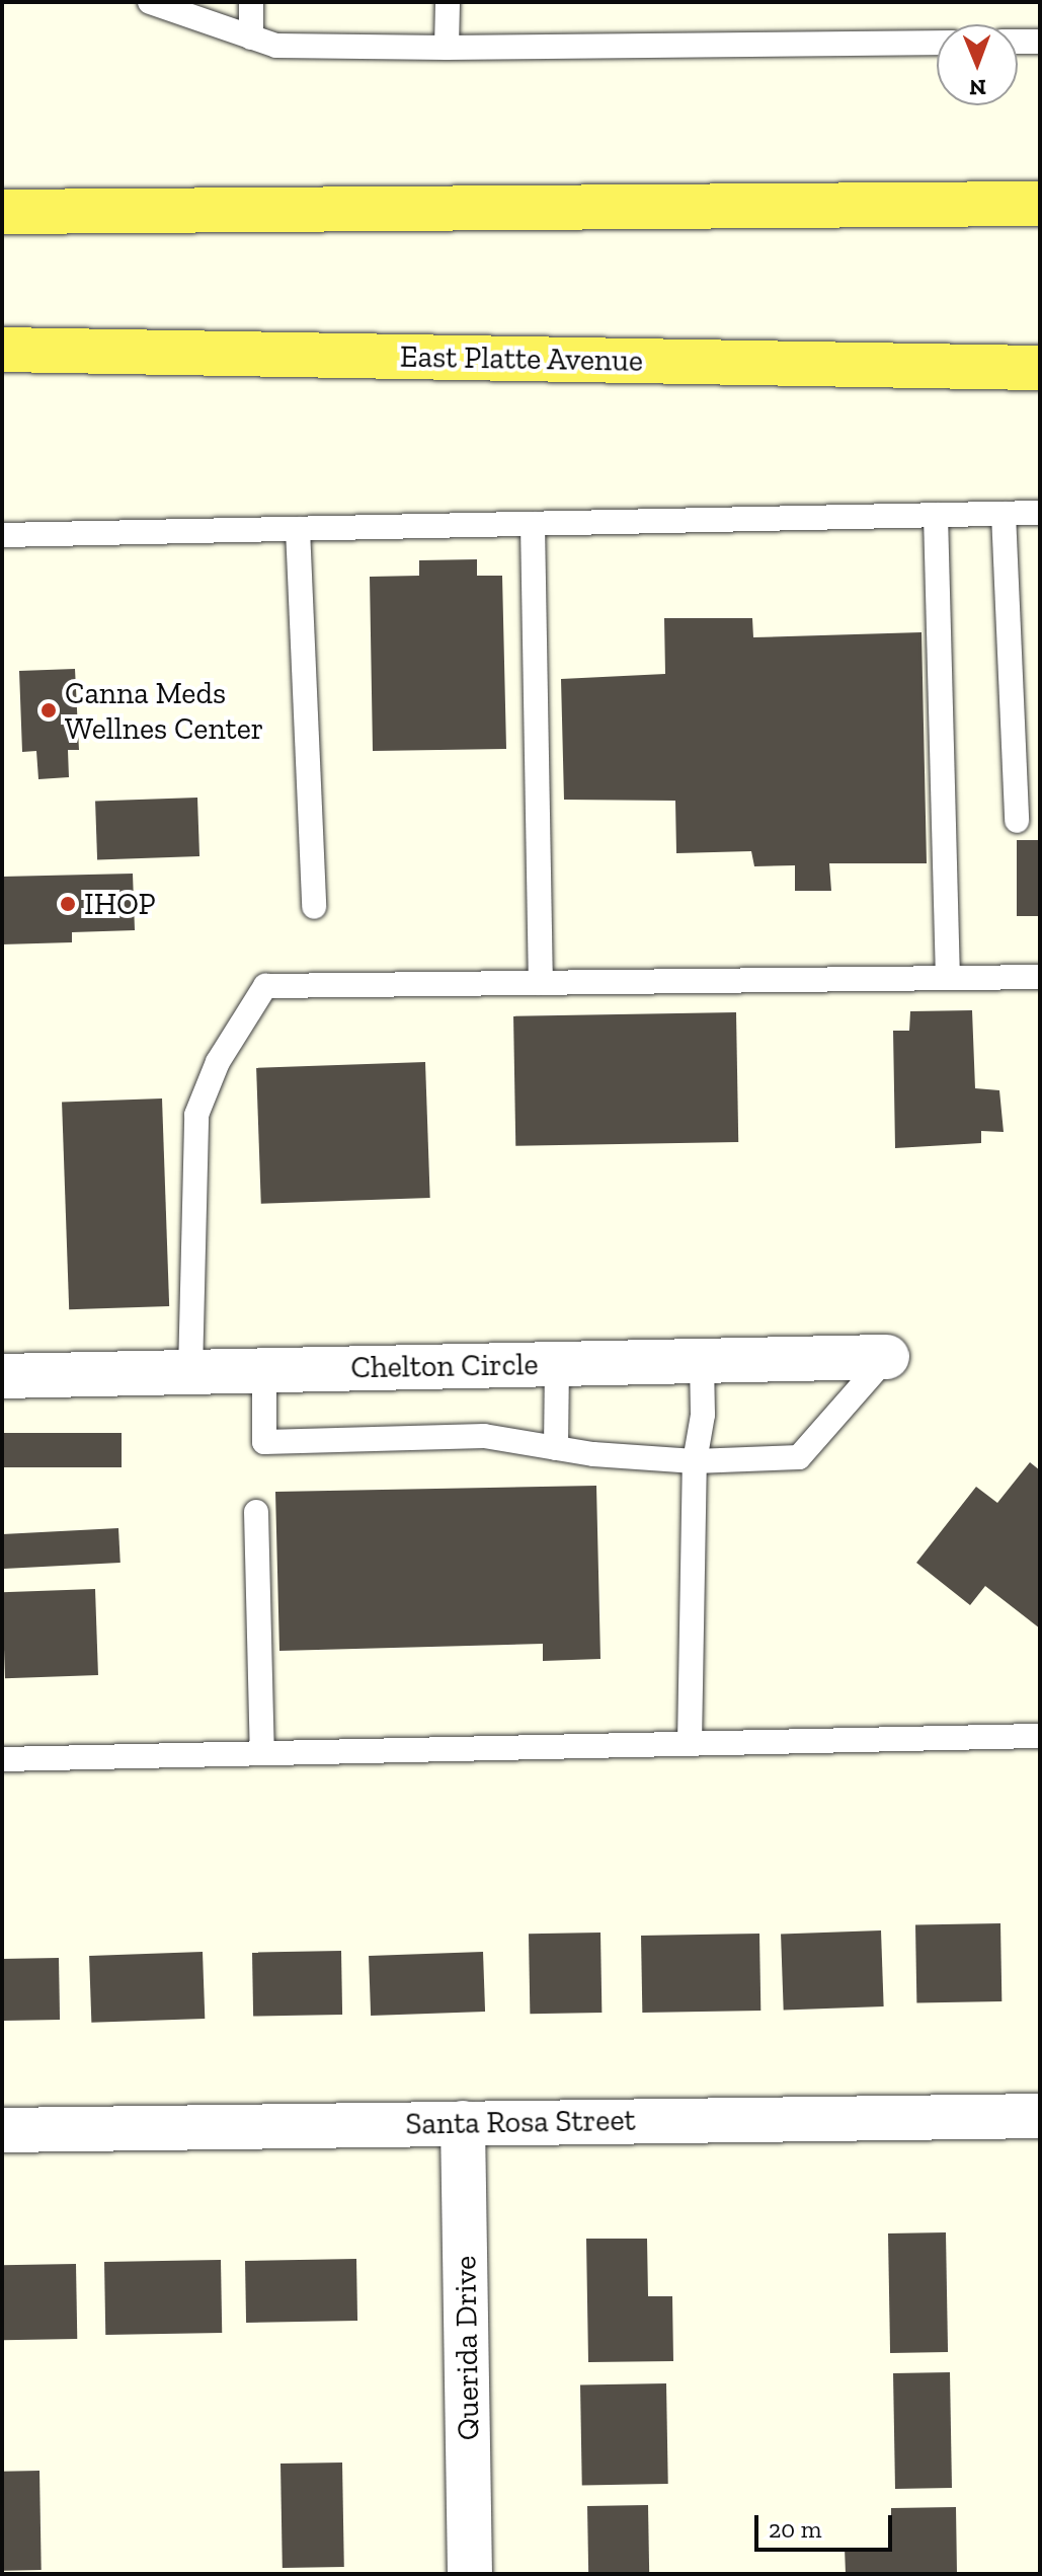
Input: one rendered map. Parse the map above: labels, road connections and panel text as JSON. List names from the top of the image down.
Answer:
{
  "streets": {
    "main road": ["East Platte Avenue"],
    "street": ["Chelton Circle", "Santa Rosa Street", "Querida Drive"]
  },
  "crossings": [
    ["Santa Rosa Street", "Querida Drive"]
  ],
  "places": ["Canna Meds Wellnes Center", "IHOP"],
  "scale_bar": "20 m",
  "north": "bottom"
}
